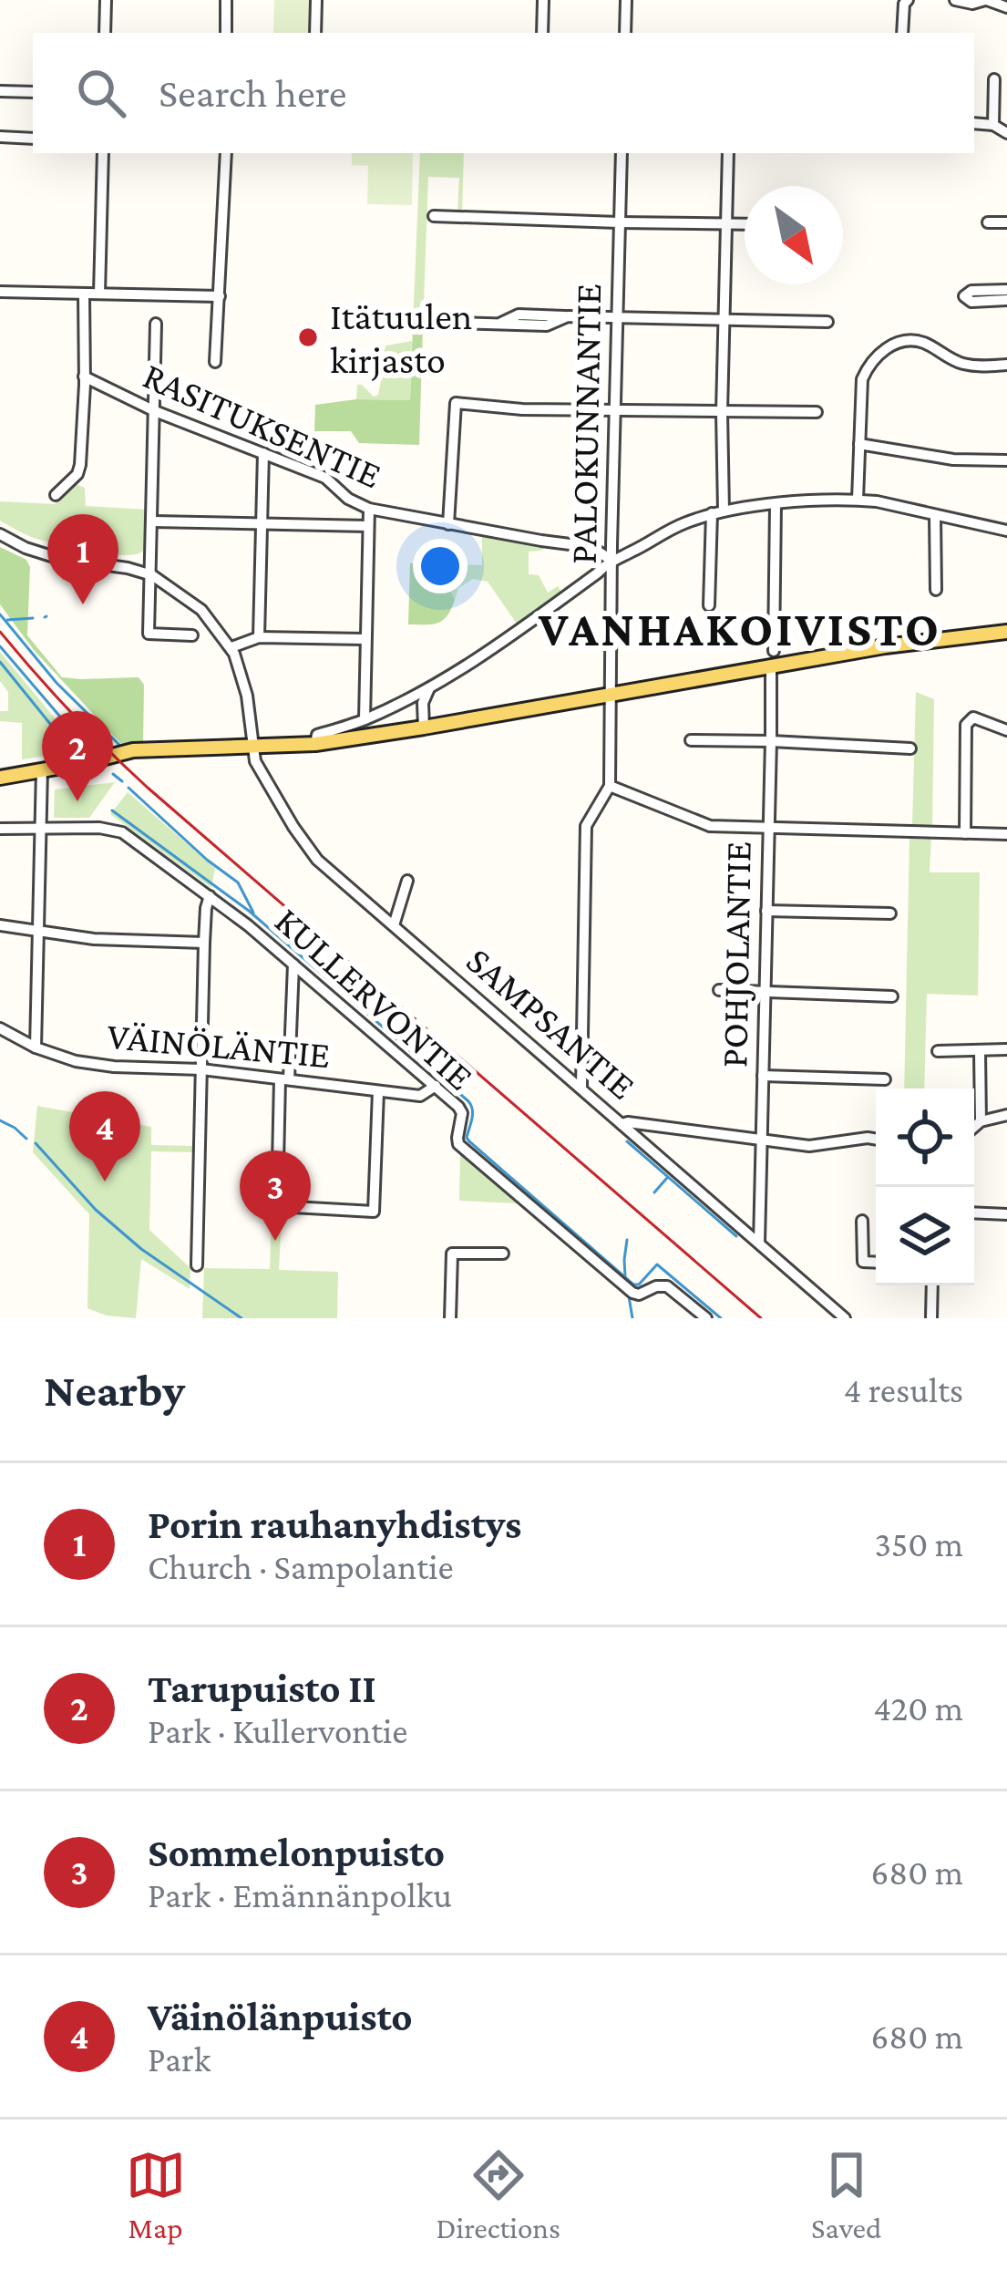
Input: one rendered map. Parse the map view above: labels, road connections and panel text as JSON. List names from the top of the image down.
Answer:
{
  "streets": {
    "street": [
      "PALOKUNNANTIE",
      "RASITUKSENTIE",
      "POHJOLANTIE",
      "KULLERVONTIE",
      "SAMPSANTIE",
      "VÄINÖLÄNTIE"
    ]
  },
  "crossings": [
    ["PALOKUNNANTIE", "RASITUKSENTIE"],
    ["PALOKUNNANTIE", "SAMPSANTIE"],
    ["POHJOLANTIE", "SAMPSANTIE"],
    ["KULLERVONTIE", "VÄINÖLÄNTIE"]
  ],
  "districts": ["VANHAKOIVISTO"],
  "places": ["Itätuulen kirjasto"],
  "north": "bottom right",
  "page": {
    "search": "Search here",
    "pins": [
      "1",
      "2",
      "4",
      "3"
    ],
    "heading": ["Nearby", "4 results"],
    "list": [
      {
        "mark": "1",
        "name": "Porin rauhanyhdistys",
        "note": "Church · Sampolantie",
        "value": "350 m"
      },
      {
        "mark": "2",
        "name": "Tarupuisto II",
        "note": "Park · Kullervontie",
        "value": "420 m"
      },
      {
        "mark": "3",
        "name": "Sommelonpuisto",
        "note": "Park · Emännänpolku",
        "value": "680 m"
      },
      {
        "mark": "4",
        "name": "Väinölänpuisto",
        "note": "Park",
        "value": "680 m"
      }
    ],
    "nav": ["Map", "Directions", "Saved"]
  }
}
